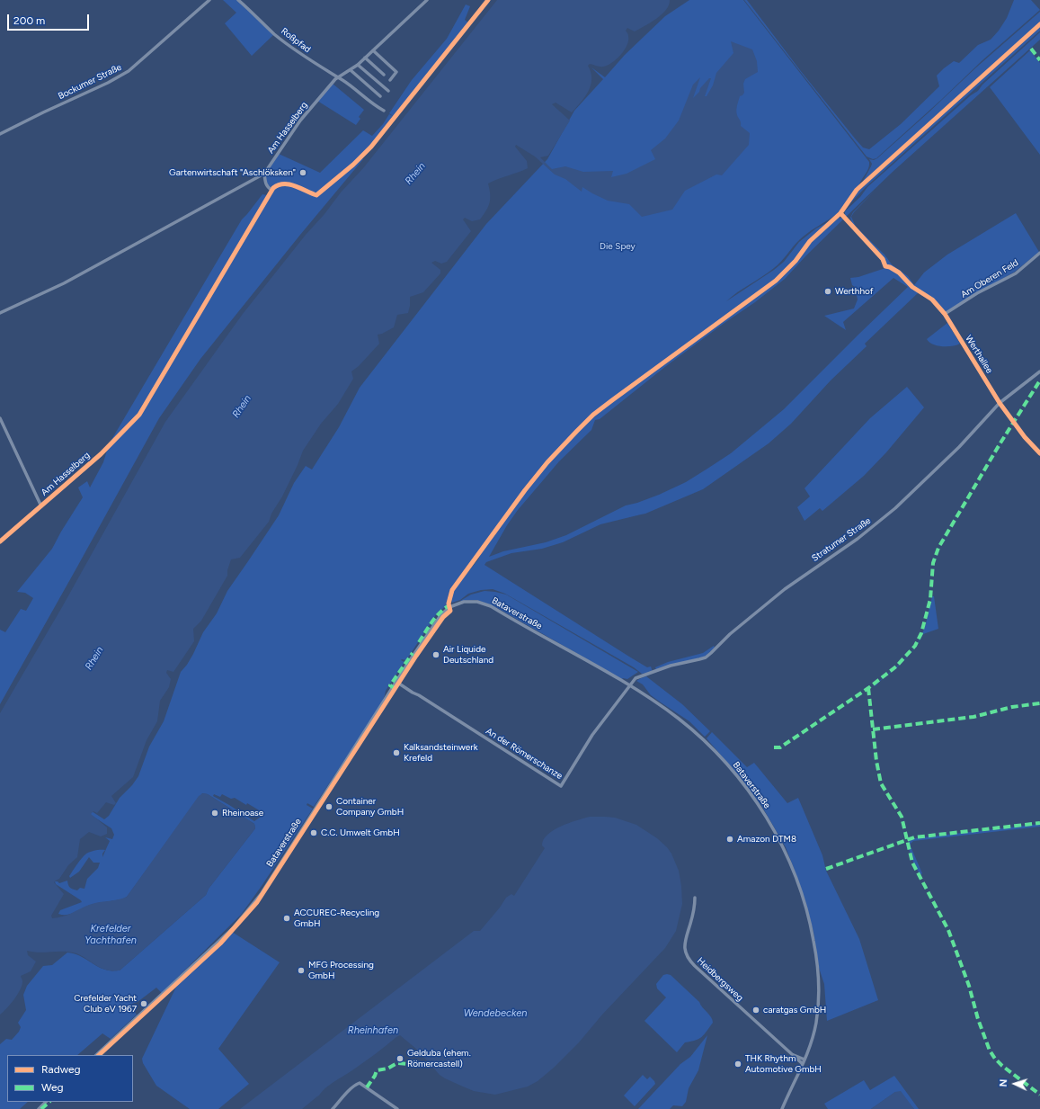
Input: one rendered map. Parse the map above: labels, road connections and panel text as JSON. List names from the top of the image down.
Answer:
{
  "streets": {
    "street": [
      "Roßpfad",
      "Bockumer Straße",
      "Am Hasselberg",
      "Am Oberen Feld",
      "Werthallee",
      "Stratumer Straße",
      "Bataverstraße",
      "An der Römerschanze",
      "Heidbergsweg"
    ]
  },
  "crossings": [
    ["Roßpfad", "Am Hasselberg"],
    ["Am Oberen Feld", "Werthallee"],
    ["Werthallee", "Stratumer Straße"],
    ["Stratumer Straße", "Bataverstraße"],
    ["Stratumer Straße", "An der Römerschanze"],
    ["Bataverstraße", "An der Römerschanze"],
    ["Bataverstraße", "Heidbergsweg"]
  ],
  "water": [
    "Rhein",
    "Krefelder Yachthafen",
    "Wendebecken",
    "Rheinhafen"
  ],
  "parks": ["Die Spey"],
  "places": [
    "Gartenwirtschaft \"Aschlöksken\"",
    "Werthhof",
    "Air Liquide Deutschland",
    "Kalksandsteinwerk Krefeld",
    "Container Company GmbH",
    "Rheinoase",
    "C.C. Umwelt GmbH",
    "Amazon DTM8",
    "ACCUREC-Recycling GmbH",
    "MFG Processing GmbH",
    "Crefelder Yacht Club eV 1967",
    "caratgas GmbH",
    "Gelduba (ehem. Römercastell)",
    "THK Rhythm Automotive GmbH"
  ],
  "legend": ["Radweg", "Weg"],
  "scale_bar": "200 m",
  "north": "left"
}
